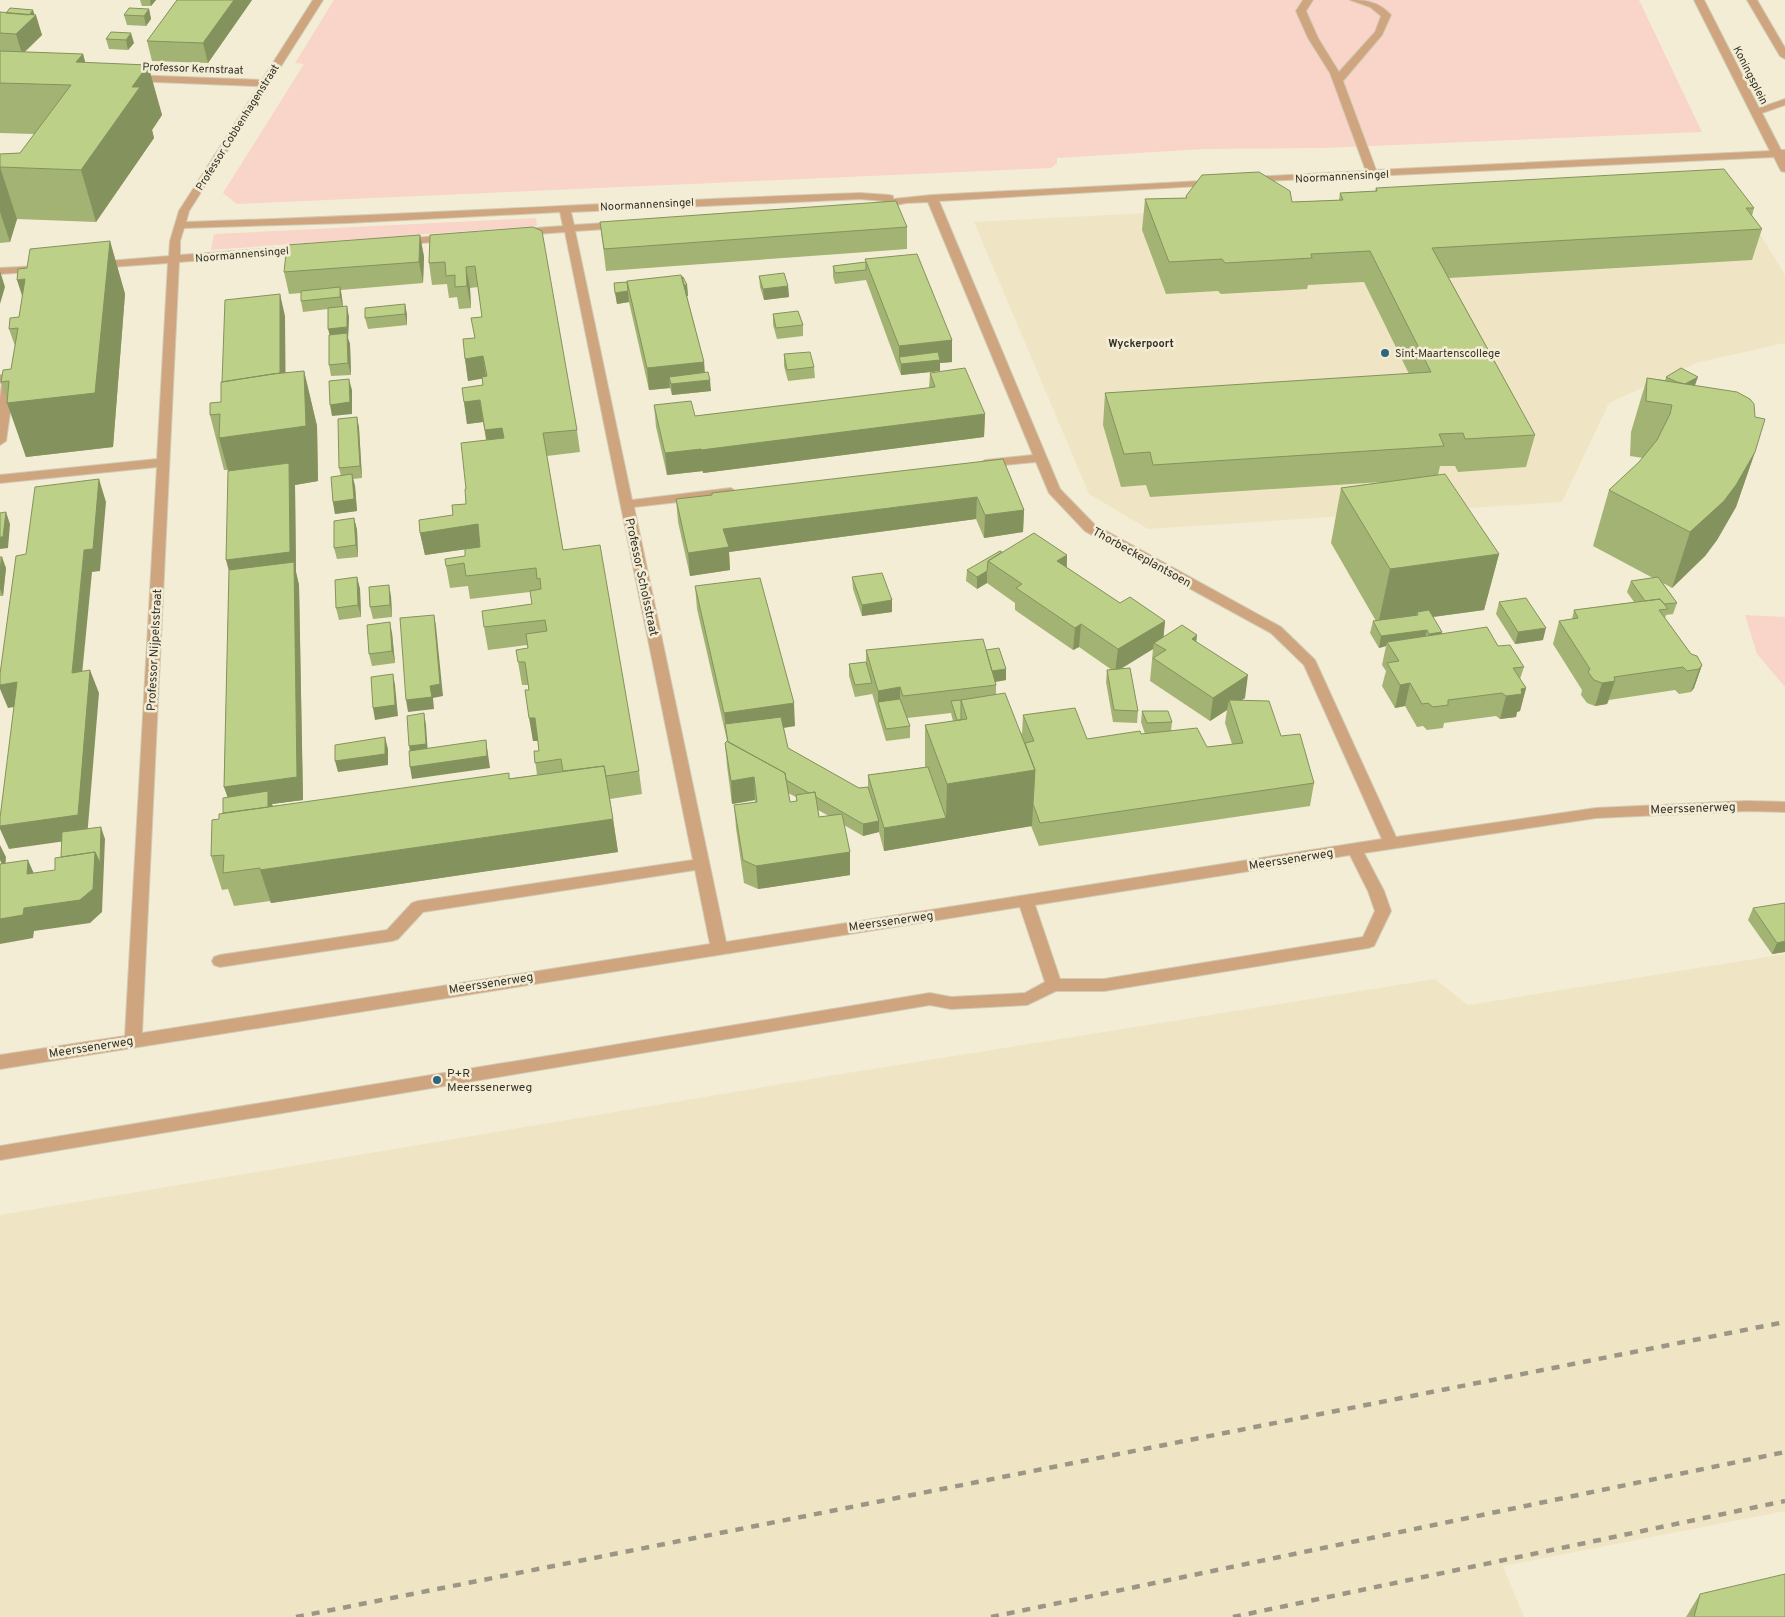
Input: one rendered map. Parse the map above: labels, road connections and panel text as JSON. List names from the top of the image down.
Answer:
{
  "streets": {
    "street": [
      "Professor Kernstraat",
      "Koningsplein",
      "Professor Cobbenhagenstraat",
      "Noormannensingel",
      "Thorbeckeplantsoen",
      "Professor Scholsstraat",
      "Professor Nijpelsstraat",
      "Meerssenerweg"
    ]
  },
  "crossings": [
    ["Professor Kernstraat", "Professor Cobbenhagenstraat"],
    ["Koningsplein", "Noormannensingel"],
    ["Professor Cobbenhagenstraat", "Noormannensingel"],
    ["Professor Cobbenhagenstraat", "Professor Nijpelsstraat"],
    ["Noormannensingel", "Thorbeckeplantsoen"],
    ["Noormannensingel", "Professor Scholsstraat"],
    ["Noormannensingel", "Professor Nijpelsstraat"],
    ["Thorbeckeplantsoen", "Meerssenerweg"],
    ["Professor Scholsstraat", "Meerssenerweg"],
    ["Professor Nijpelsstraat", "Meerssenerweg"]
  ],
  "districts": ["Wyckerpoort"],
  "places": ["Sint-Maartenscollege", "P+R Meerssenerweg"]
}
